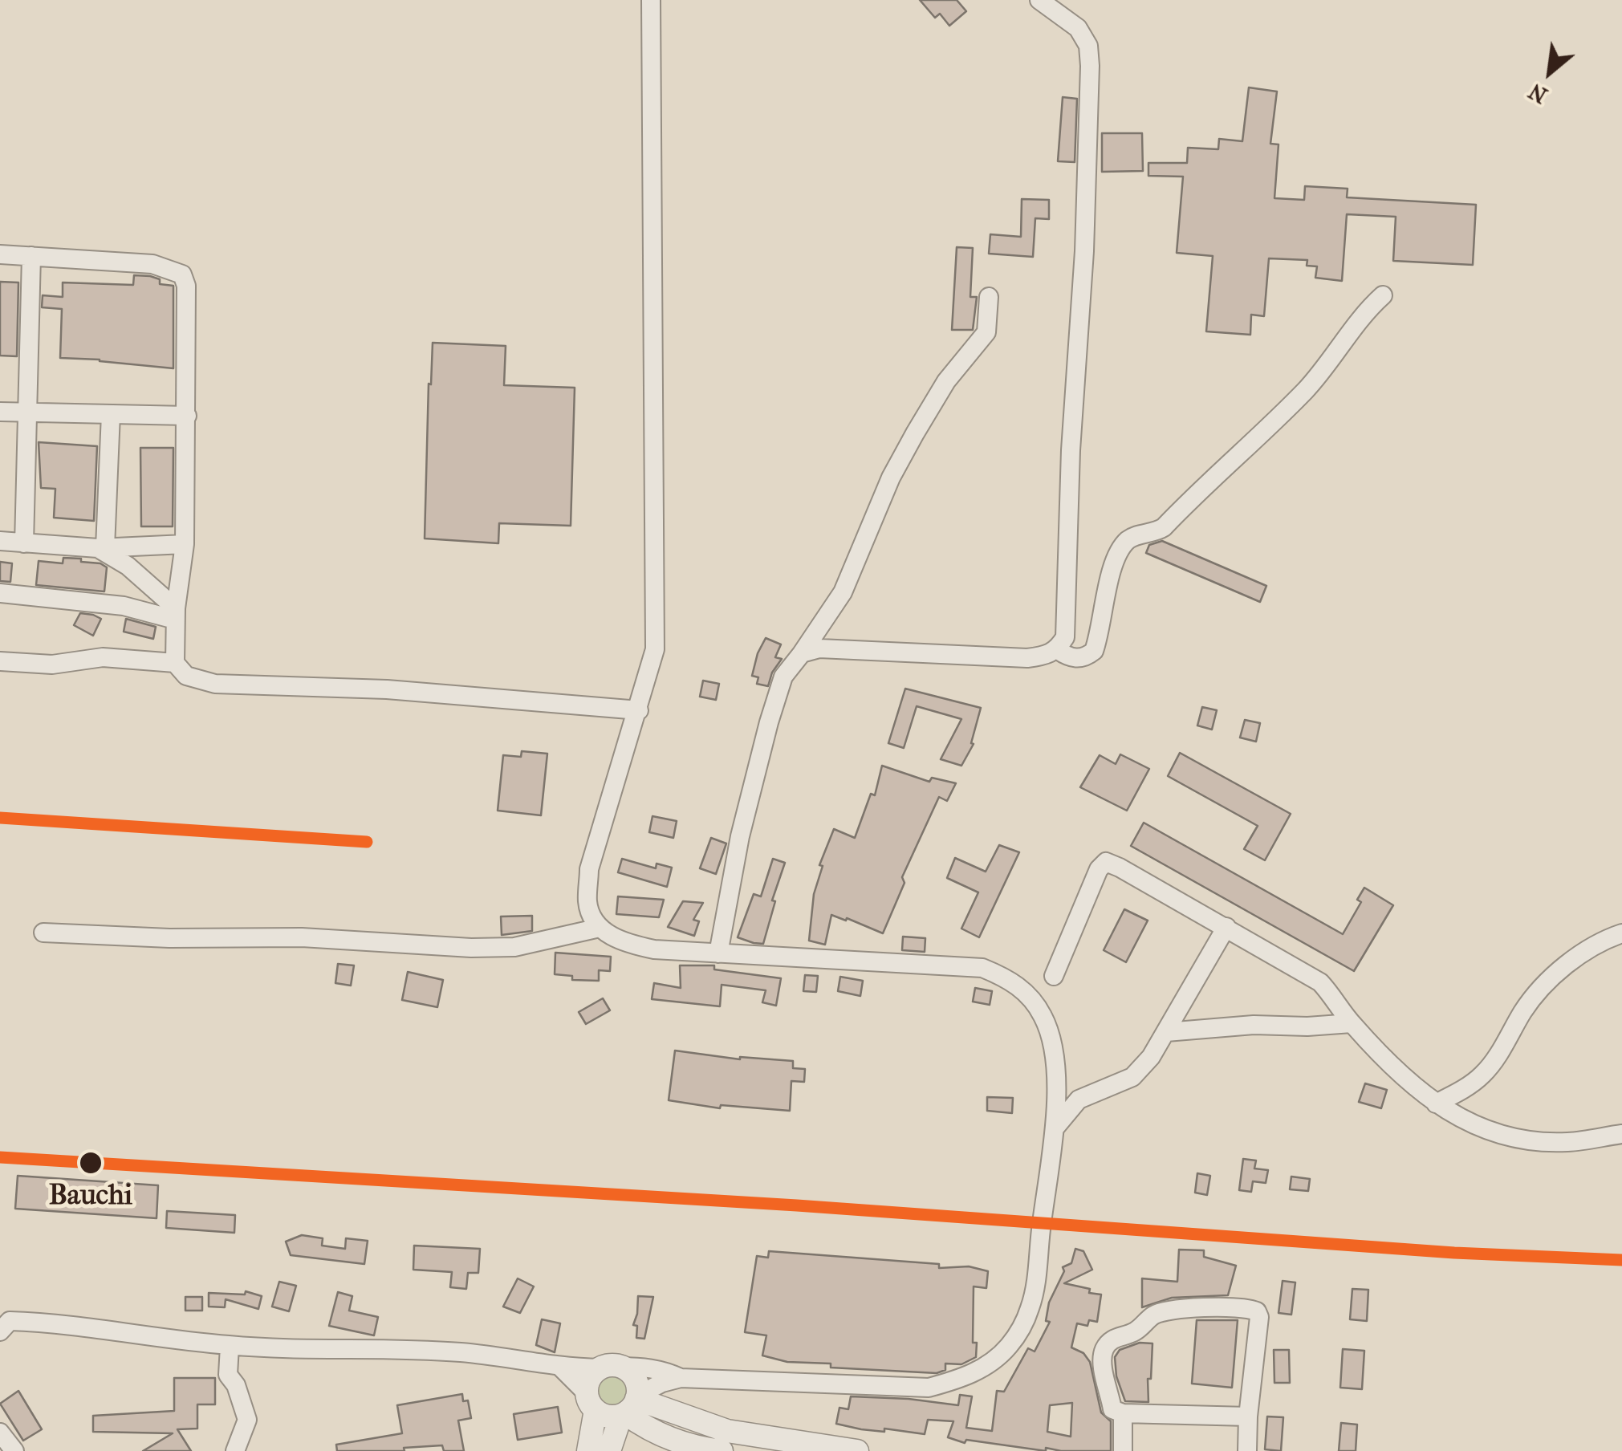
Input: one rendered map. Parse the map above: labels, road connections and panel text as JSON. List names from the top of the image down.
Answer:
{
  "places": ["Bauchi"],
  "north": "bottom left"
}
